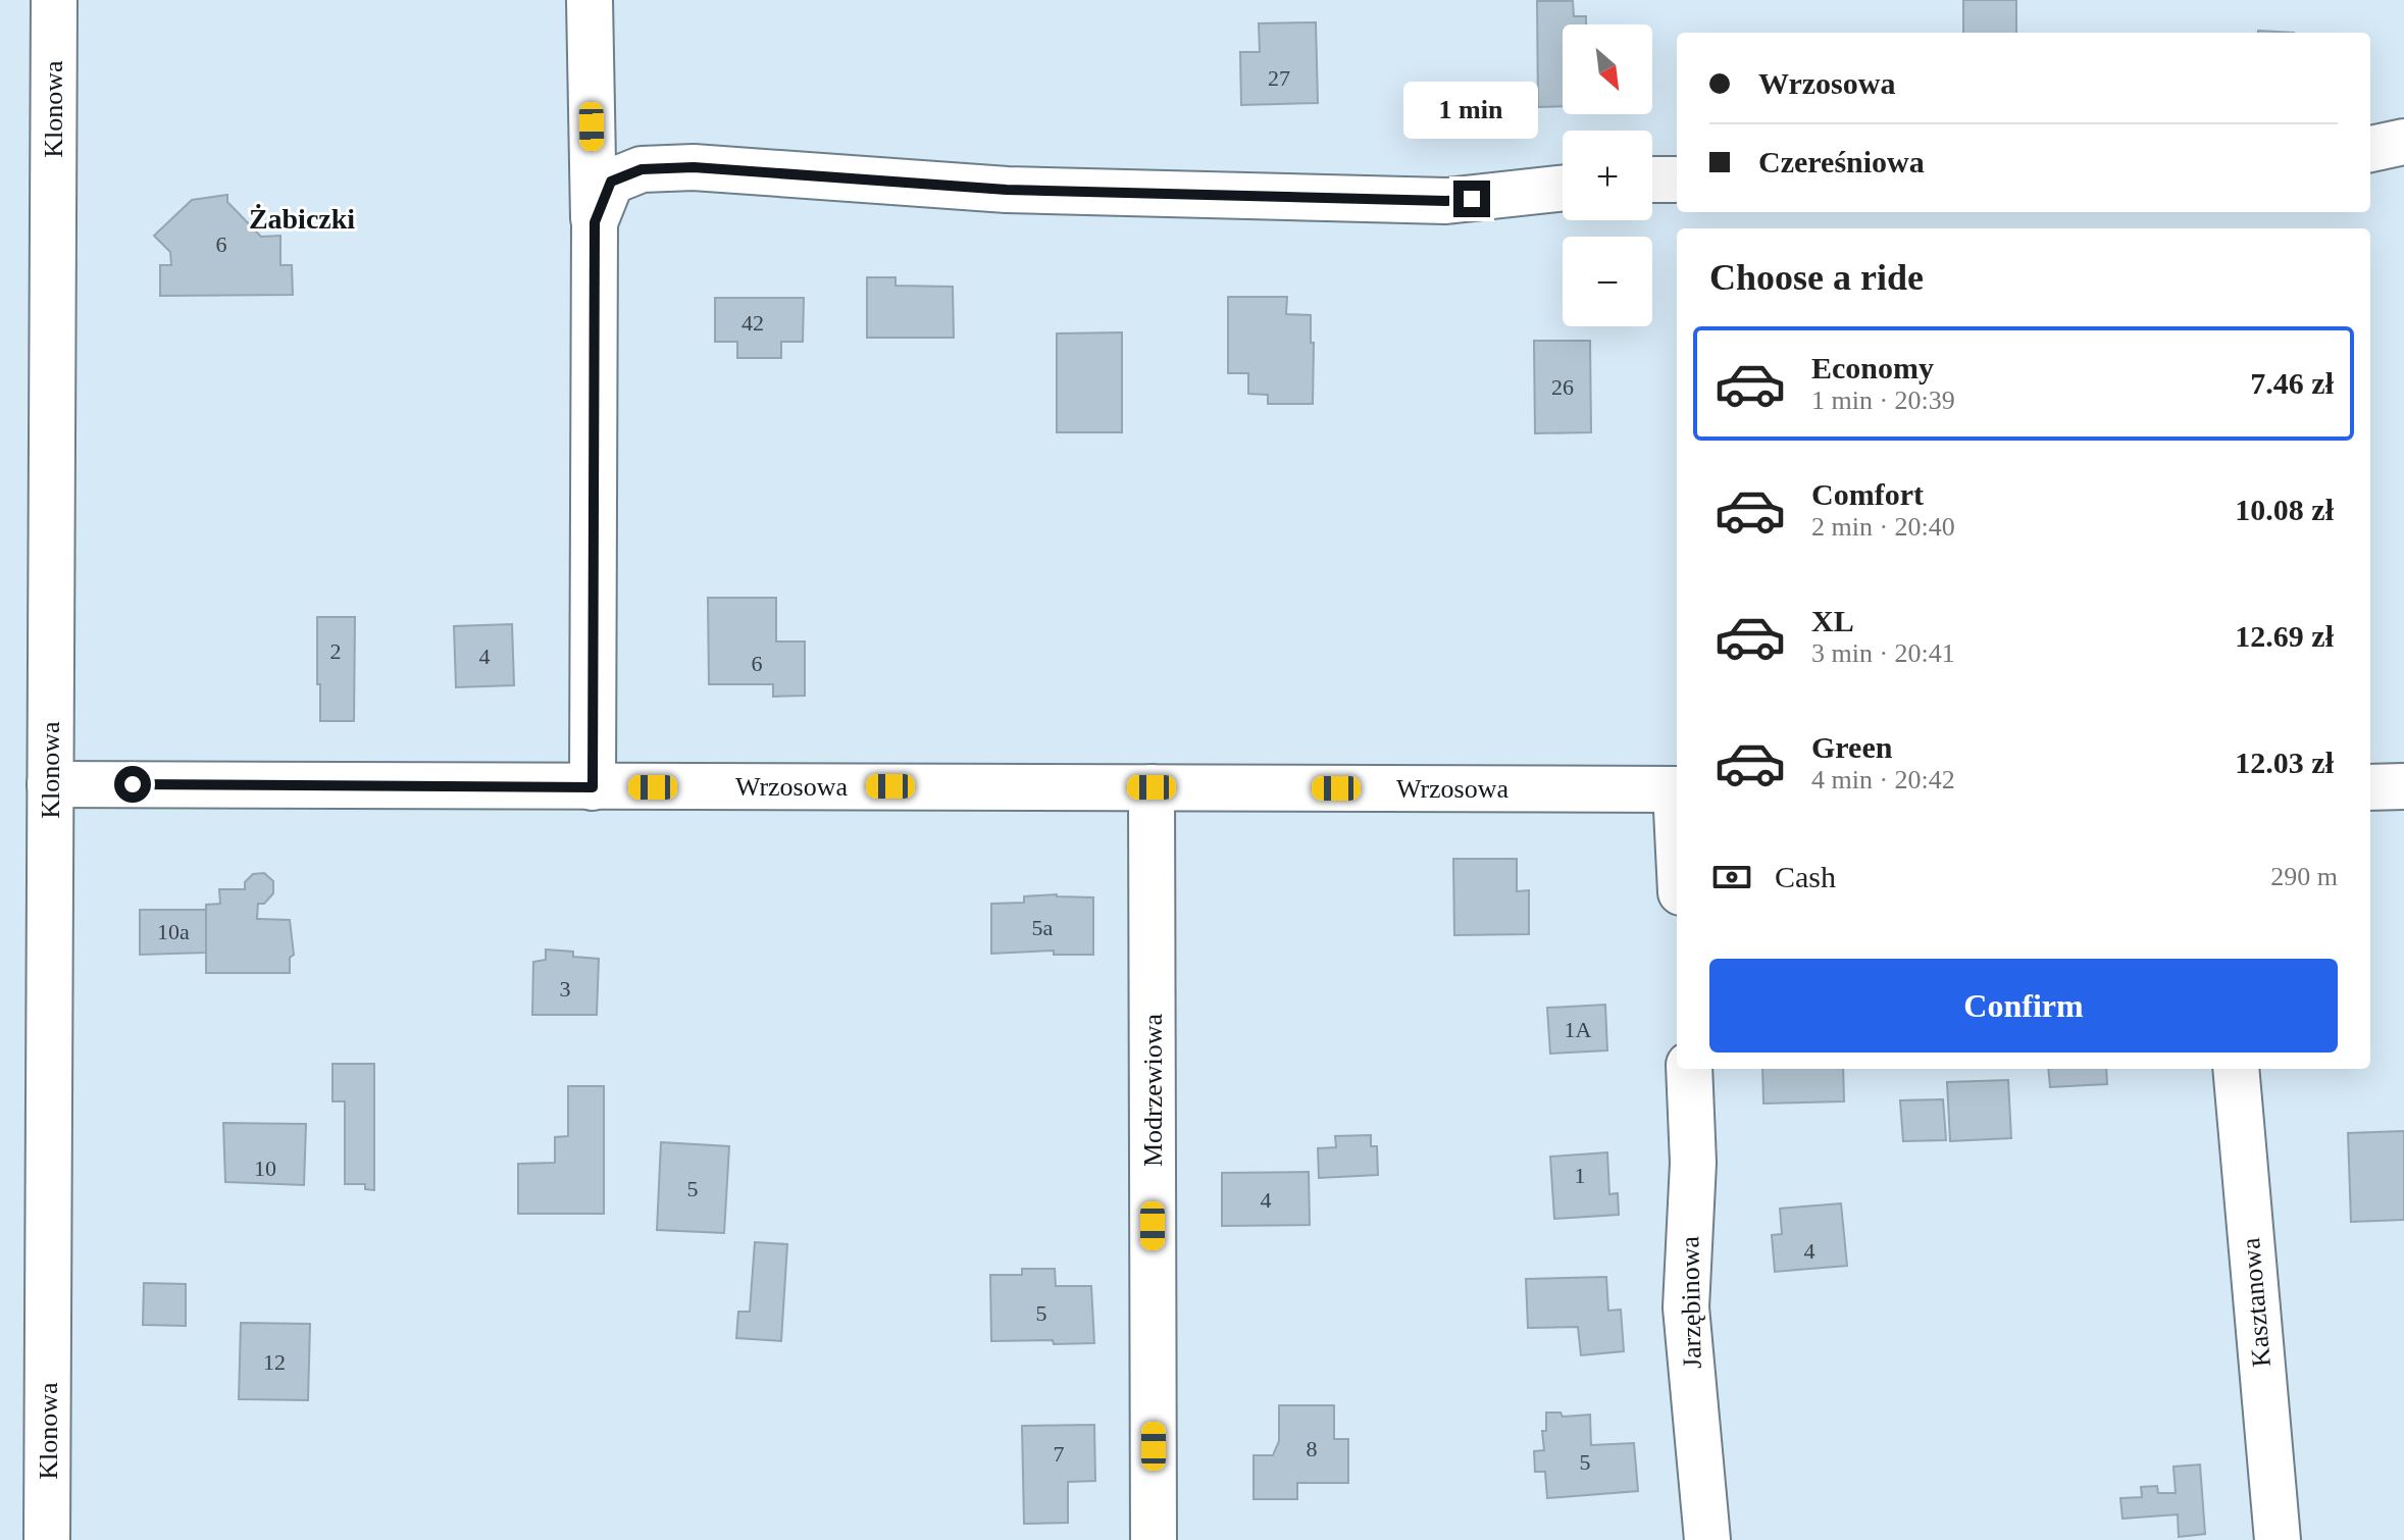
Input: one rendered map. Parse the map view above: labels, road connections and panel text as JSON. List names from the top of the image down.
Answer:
{
  "streets": {
    "street": [
      "Klonowa",
      "Wrzosowa",
      "Modrzewiowa",
      "Jarzębinowa",
      "Kasztanowa"
    ]
  },
  "crossings": [
    ["Klonowa", "Wrzosowa"],
    ["Wrzosowa", "Modrzewiowa"]
  ],
  "districts": ["Żabiczki"],
  "house_numbers": [
    "27",
    "6",
    "42",
    "26",
    "2",
    "4",
    "6",
    "5a",
    "10a",
    "3",
    "1A",
    "10",
    "1",
    "5",
    "4",
    "4",
    "5",
    "12",
    "8",
    "7",
    "5"
  ],
  "north": "bottom right",
  "page": {
    "map_buttons": ["+", "−"],
    "banner": ["Wrzosowa", "Czereśniowa"],
    "bubble": "1 min",
    "heading": "Choose a ride",
    "list": [
      {
        "name": "Economy",
        "note": "1 min · 20:39",
        "value": "7.46 zł"
      },
      {
        "name": "Comfort",
        "note": "2 min · 20:40",
        "value": "10.08 zł"
      },
      {
        "name": "XL",
        "note": "3 min · 20:41",
        "value": "12.69 zł"
      },
      {
        "name": "Green",
        "note": "4 min · 20:42",
        "value": "12.03 zł"
      }
    ],
    "pay": ["Cash", "290 m"],
    "buttons": "Confirm"
  }
}
